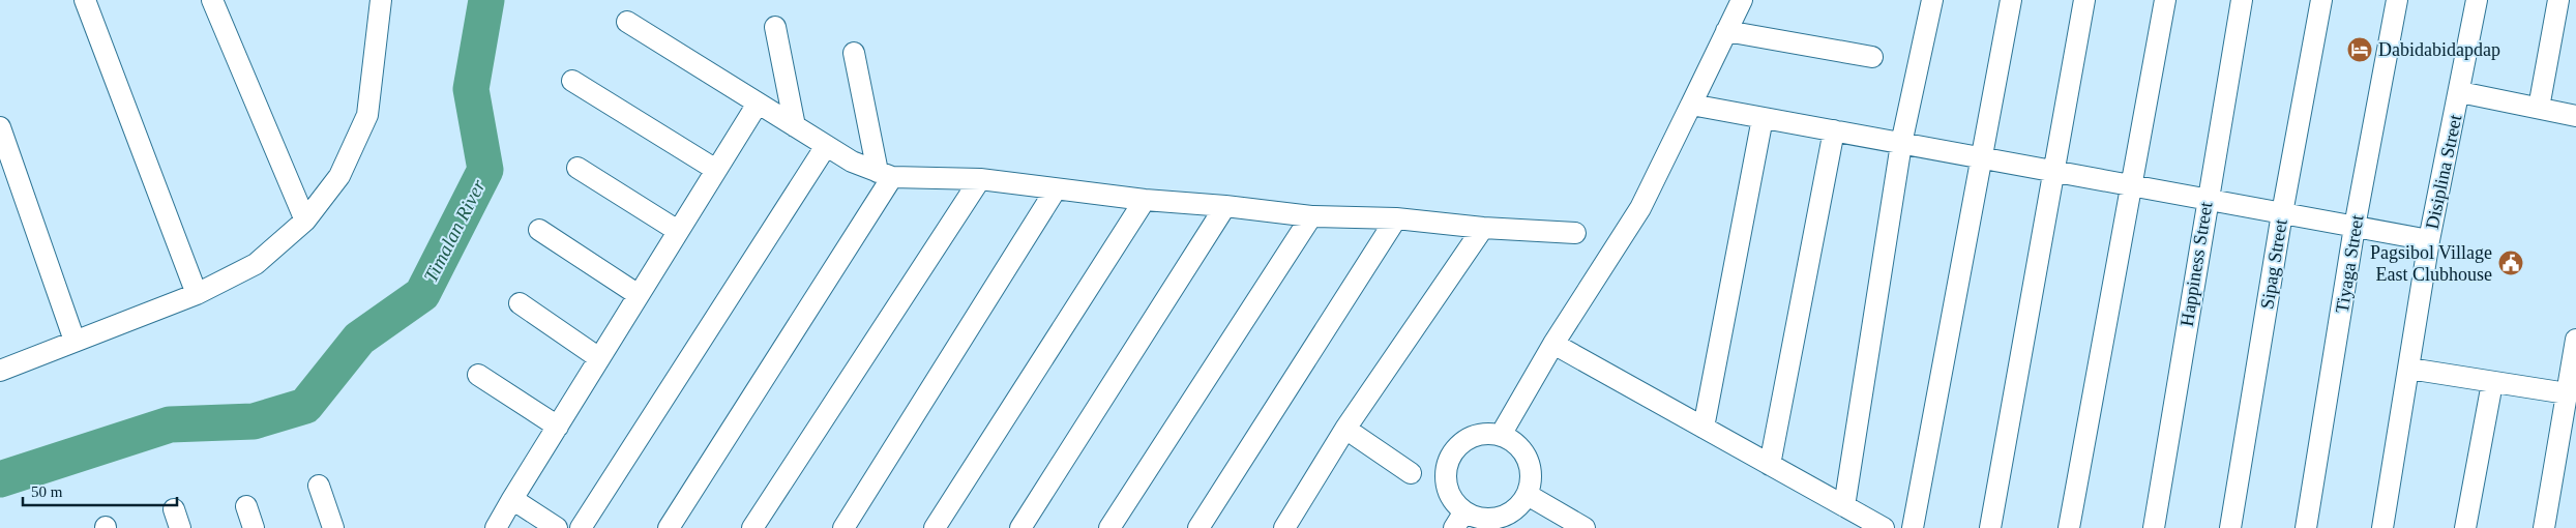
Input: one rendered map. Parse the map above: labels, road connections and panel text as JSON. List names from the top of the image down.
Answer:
{
  "streets": {
    "street": [
      "Disiplina Street",
      "Happiness Street",
      "Sipag Street",
      "Tiyaga Street"
    ]
  },
  "water": ["Timalan River"],
  "places": {
    "hotel": ["Dabidabidapdap"],
    "public building": ["Pagsibol Village East Clubhouse"]
  },
  "scale_bar": "50 m"
}
